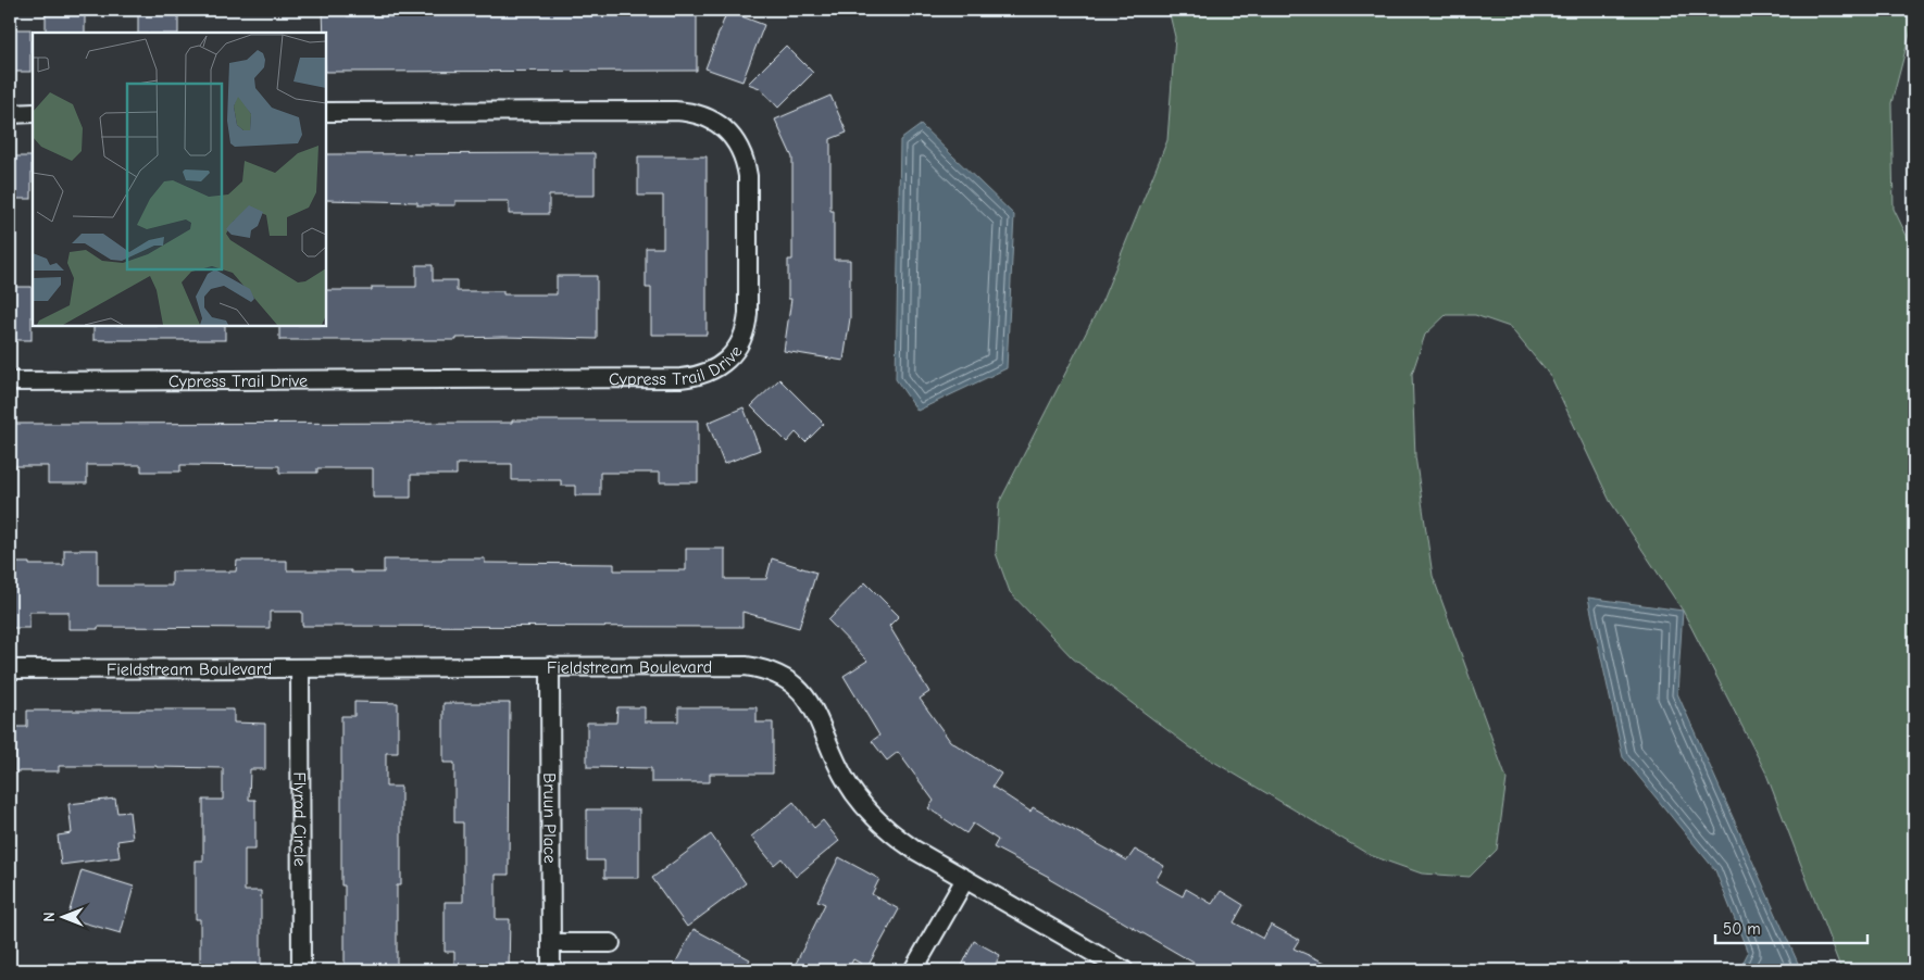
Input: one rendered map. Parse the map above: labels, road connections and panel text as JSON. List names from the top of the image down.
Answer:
{
  "streets": {
    "street": [
      "Cypress Trail Drive",
      "Fieldstream Boulevard",
      "Bruun Place",
      "Flyrod Circle"
    ]
  },
  "crossings": [
    ["Fieldstream Boulevard", "Bruun Place"],
    ["Fieldstream Boulevard", "Flyrod Circle"]
  ],
  "scale_bar": "50 m",
  "north": "left"
}
